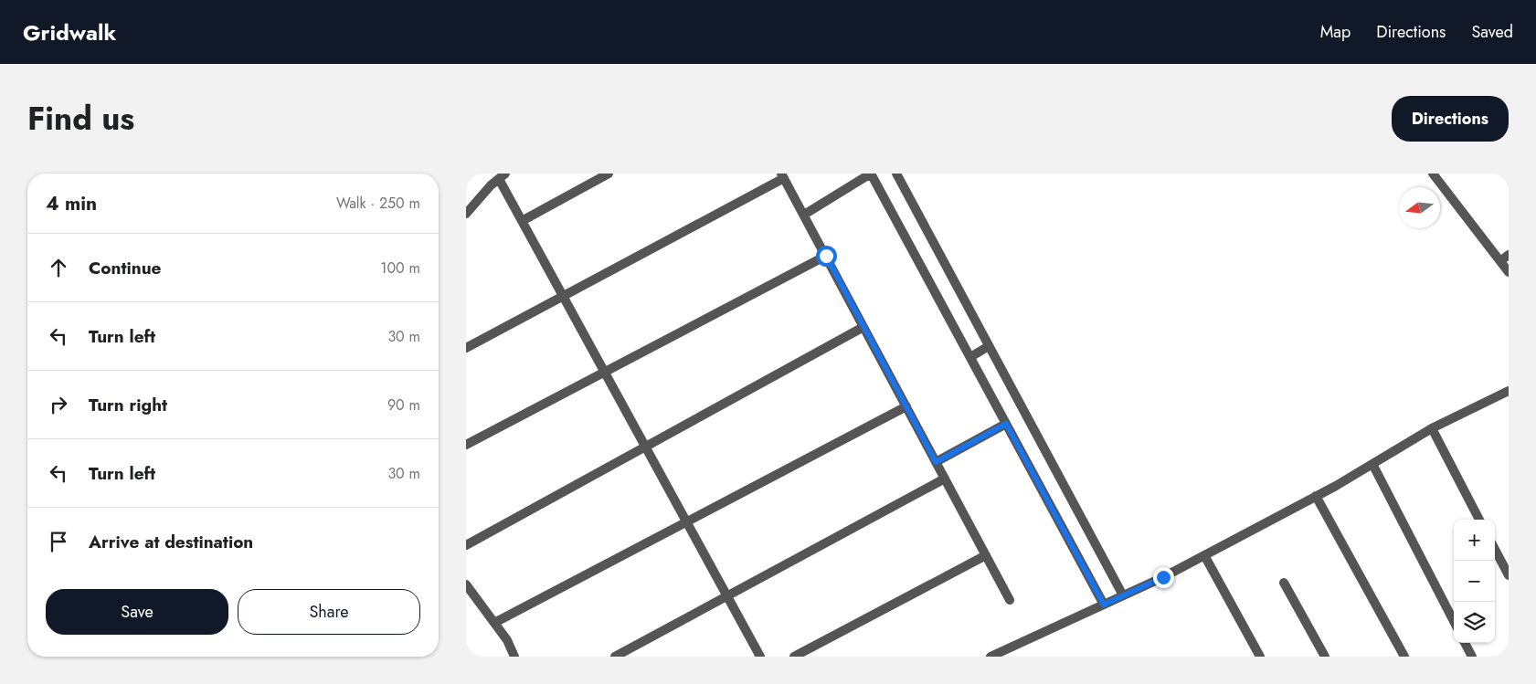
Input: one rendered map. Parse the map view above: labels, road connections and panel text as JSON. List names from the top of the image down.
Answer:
{
  "north": "left",
  "page": {
    "header": "Gridwalk",
    "nav": ["Map", "Directions", "Saved"],
    "title": "Find us",
    "buttons": [
      "Directions",
      ["Save", "Share"]
    ],
    "heading": ["4 min", "Walk · 250 m"],
    "list": [
      ["Continue", "100 m"],
      ["Turn left", "30 m"],
      ["Turn right", "90 m"],
      ["Turn left", "30 m"],
      "Arrive at destination"
    ],
    "map_buttons": ["+", "−"]
  }
}
